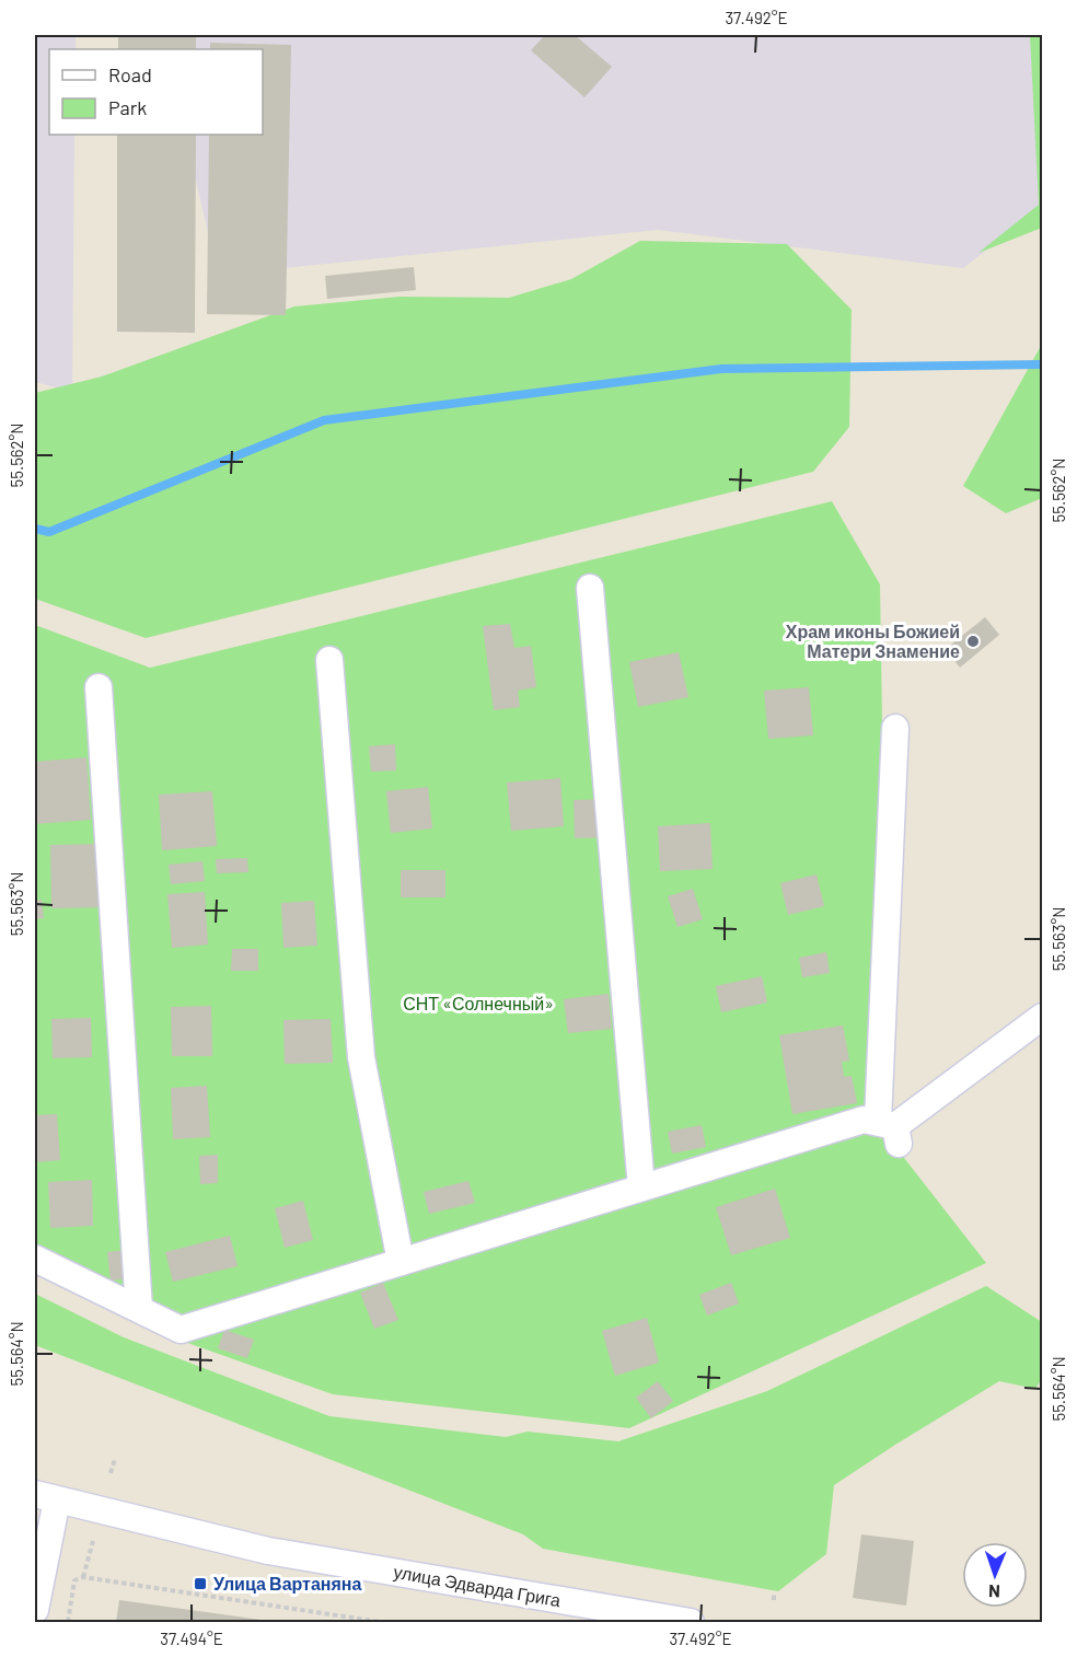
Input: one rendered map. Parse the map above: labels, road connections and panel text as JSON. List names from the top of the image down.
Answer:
{
  "streets": {
    "street": ["улица Эдварда Грига"]
  },
  "parks": ["СНТ «Солнечный»"],
  "places": {
    "other": ["Храм иконы Божией Матери Знамение"],
    "transit": ["Улица Вартаняна"]
  },
  "legend": ["Road", "Park"],
  "north": "bottom",
  "coordinates": [
    "37.492°E",
    "55.562°N",
    "55.563°N",
    "55.564°N",
    "37.494°E"
  ]
}
